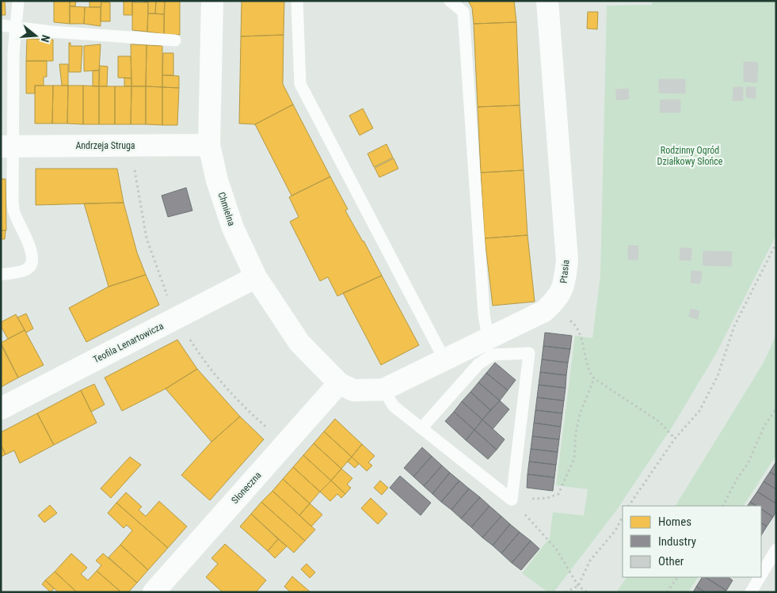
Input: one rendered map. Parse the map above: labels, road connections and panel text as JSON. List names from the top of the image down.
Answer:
{
  "streets": {
    "street": [
      "Andrzeja Struga",
      "Chmielna",
      "Ptasia",
      "Teofila Lenartowicza",
      "Słoneczna"
    ]
  },
  "crossings": [
    ["Andrzeja Struga", "Chmielna"],
    ["Chmielna", "Ptasia"],
    ["Chmielna", "Teofila Lenartowicza"],
    ["Chmielna", "Słoneczna"],
    ["Ptasia", "Słoneczna"]
  ],
  "parks": ["Rodzinny Ogród Działkowy Słońce"],
  "legend": ["Homes", "Industry", "Other"],
  "north": "right"
}
